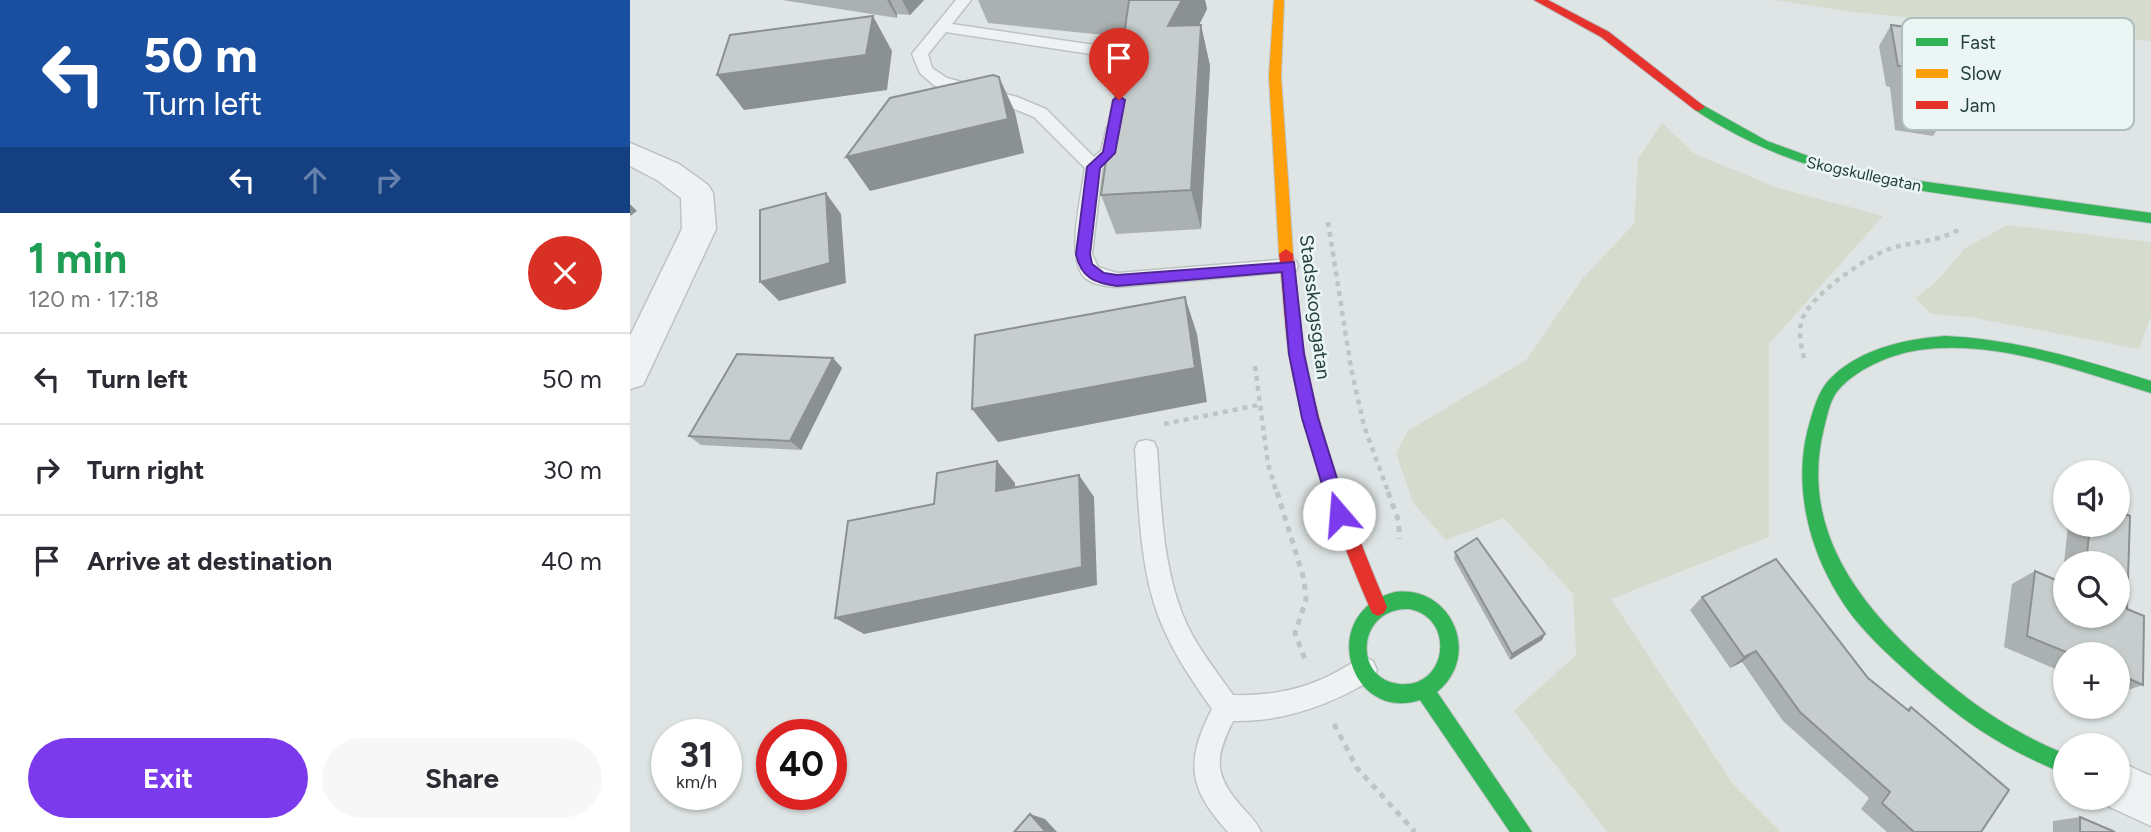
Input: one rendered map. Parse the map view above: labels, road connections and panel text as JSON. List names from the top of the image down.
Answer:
{
  "streets": {
    "street": ["Skogskullegatan", "Stadsskogsgatan"]
  },
  "legend": ["Fast", "Slow", "Jam"],
  "page": {
    "turn": ["50 m", "Turn left"],
    "heading": ["1 min", "120 m · 17:18"],
    "list": [
      {
        "name": "Turn left",
        "value": "50 m"
      },
      {
        "name": "Turn right",
        "value": "30 m"
      },
      {
        "name": "Arrive at destination",
        "value": "40 m"
      }
    ],
    "map_buttons": ["+", "−"],
    "speed": "31 km/h",
    "limit": "40",
    "buttons": ["Exit", "Share"]
  }
}
